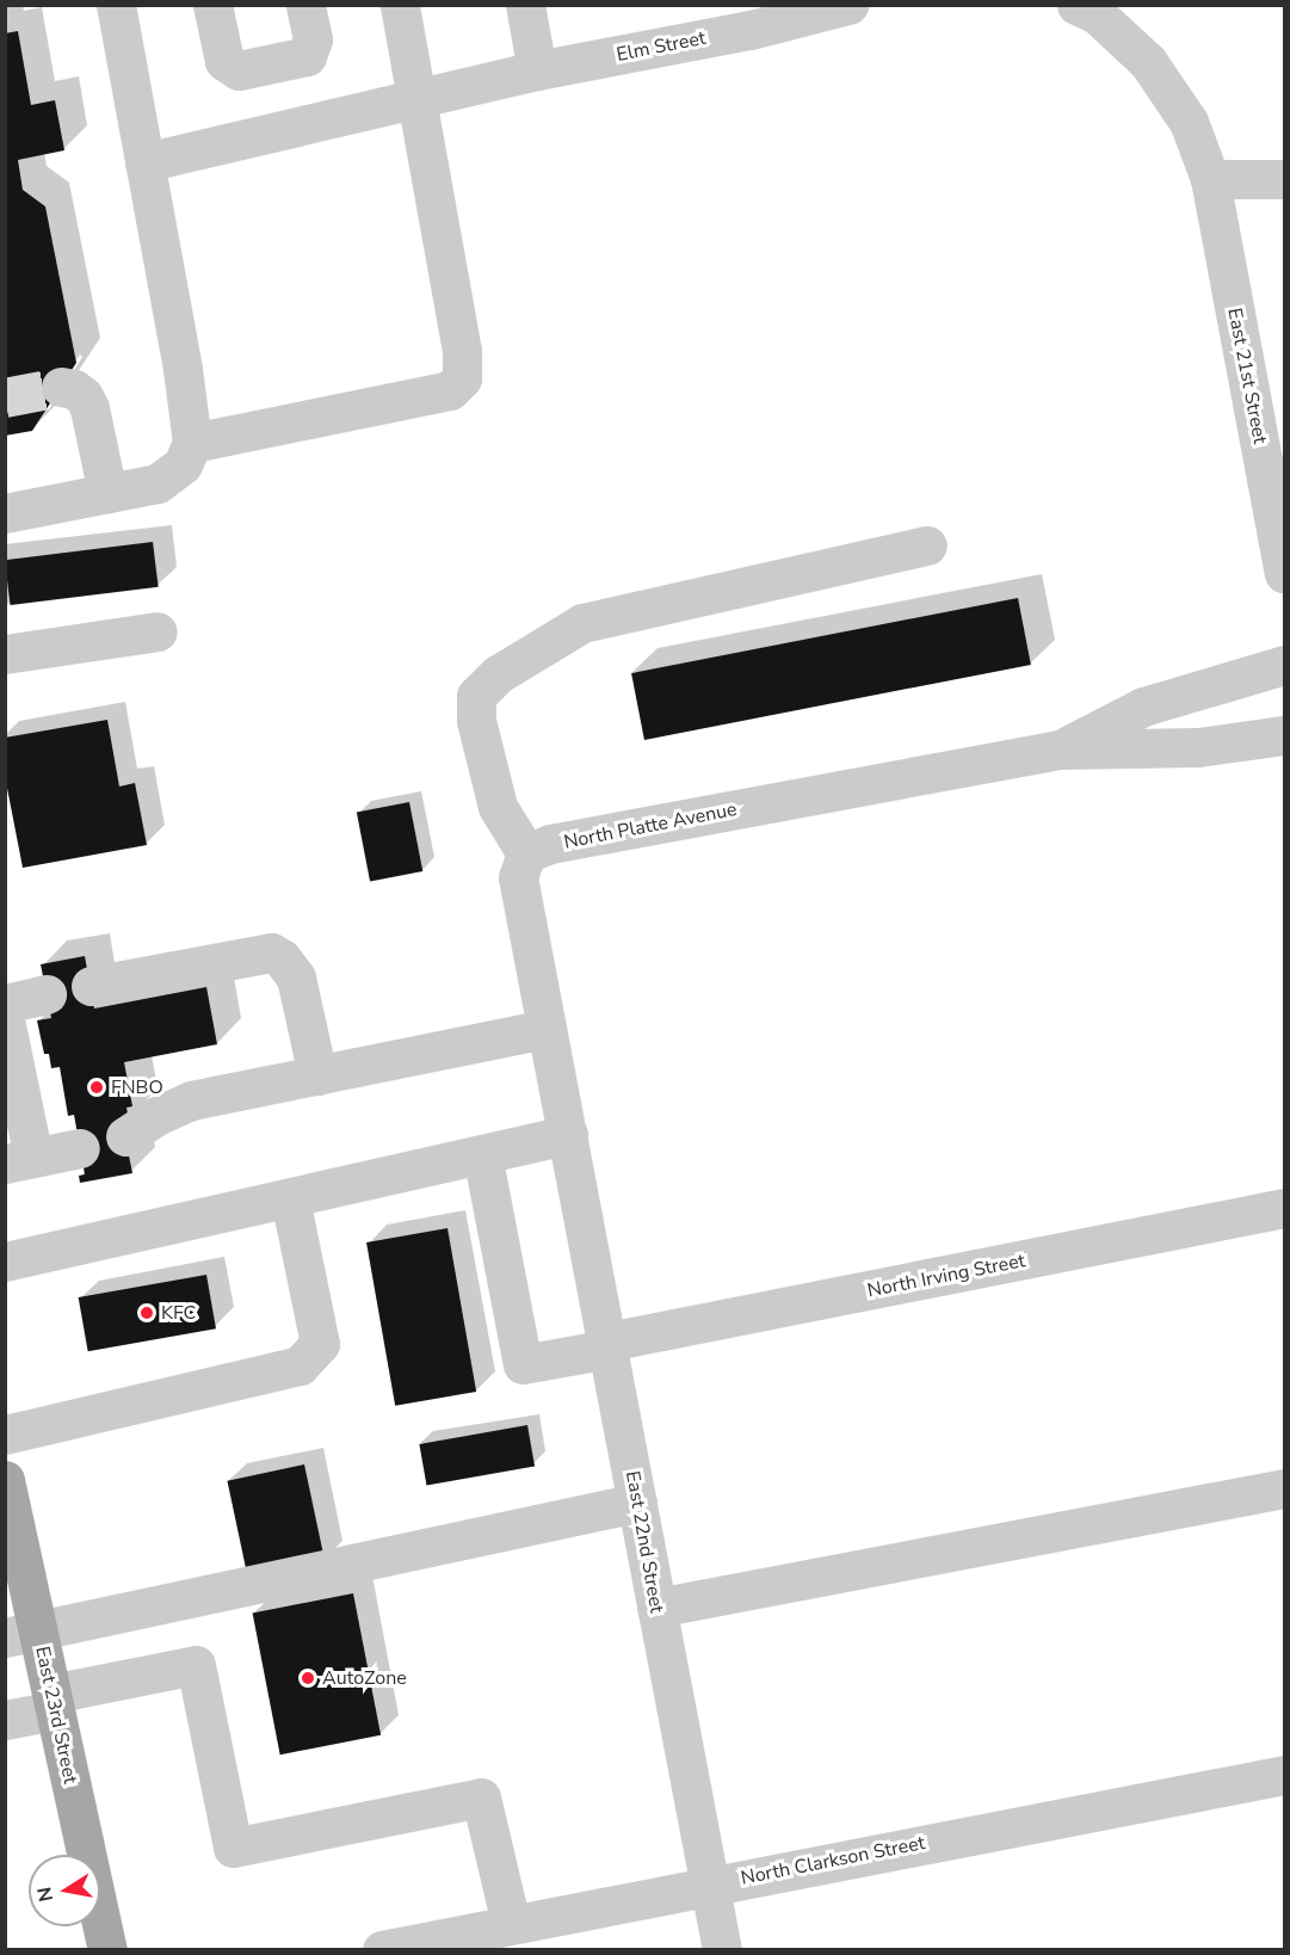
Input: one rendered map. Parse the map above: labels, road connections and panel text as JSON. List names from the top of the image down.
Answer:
{
  "streets": {
    "main road": ["East 23rd Street"],
    "street": [
      "Elm Street",
      "East 21st Street",
      "North Platte Avenue",
      "North Irving Street",
      "East 22nd Street",
      "North Clarkson Street"
    ]
  },
  "crossings": [
    ["North Irving Street", "East 22nd Street"],
    ["East 22nd Street", "North Clarkson Street"]
  ],
  "places": ["FNBO", "KFC", "AutoZone"],
  "north": "left"
}
